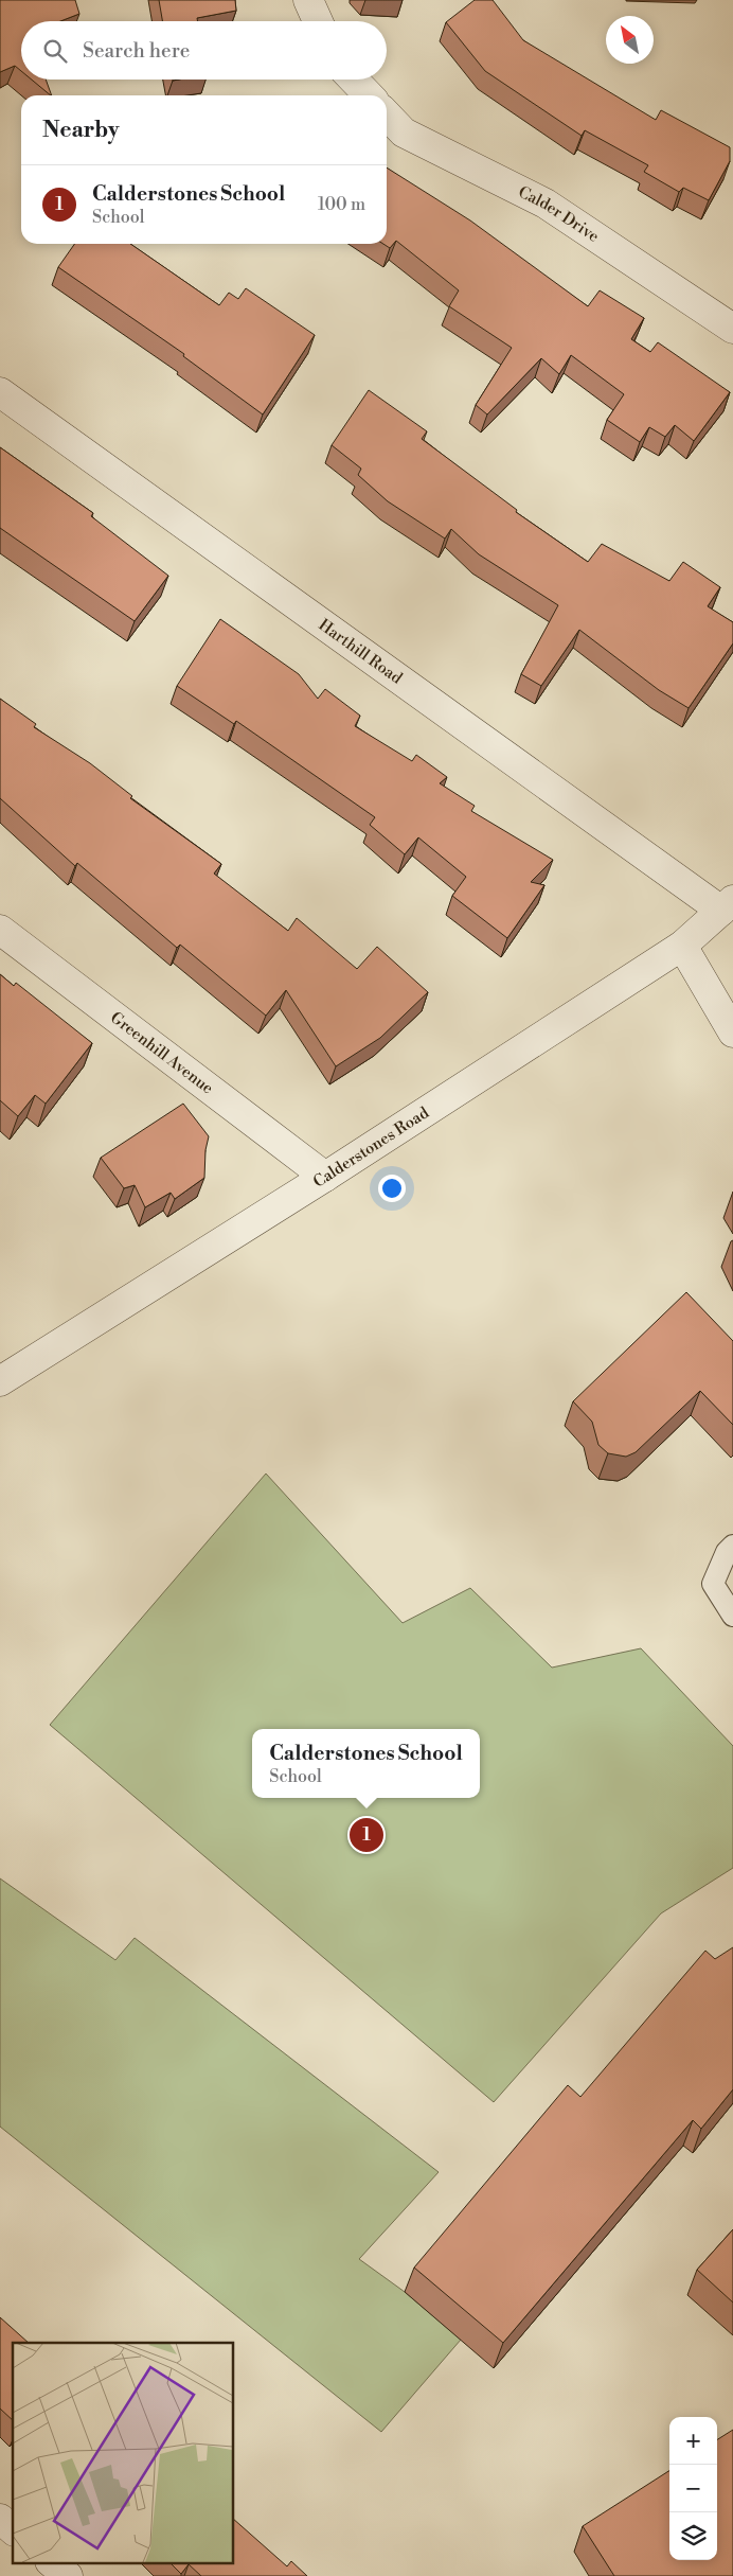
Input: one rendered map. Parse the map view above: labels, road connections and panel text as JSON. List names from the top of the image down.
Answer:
{
  "streets": {
    "street": [
      "Calder Drive",
      "Harthill Road",
      "Greenhill Avenue",
      "Calderstones Road"
    ]
  },
  "crossings": [
    ["Harthill Road", "Calderstones Road"],
    ["Greenhill Avenue", "Calderstones Road"]
  ],
  "north": "top left",
  "page": {
    "search": "Search here",
    "heading": "Nearby",
    "list": [
      {
        "mark": "1",
        "name": "Calderstones School",
        "note": "School",
        "value": "100 m"
      }
    ],
    "popup": ["Calderstones School", "School"],
    "pins": "1",
    "map_buttons": ["+", "−"]
  }
}
